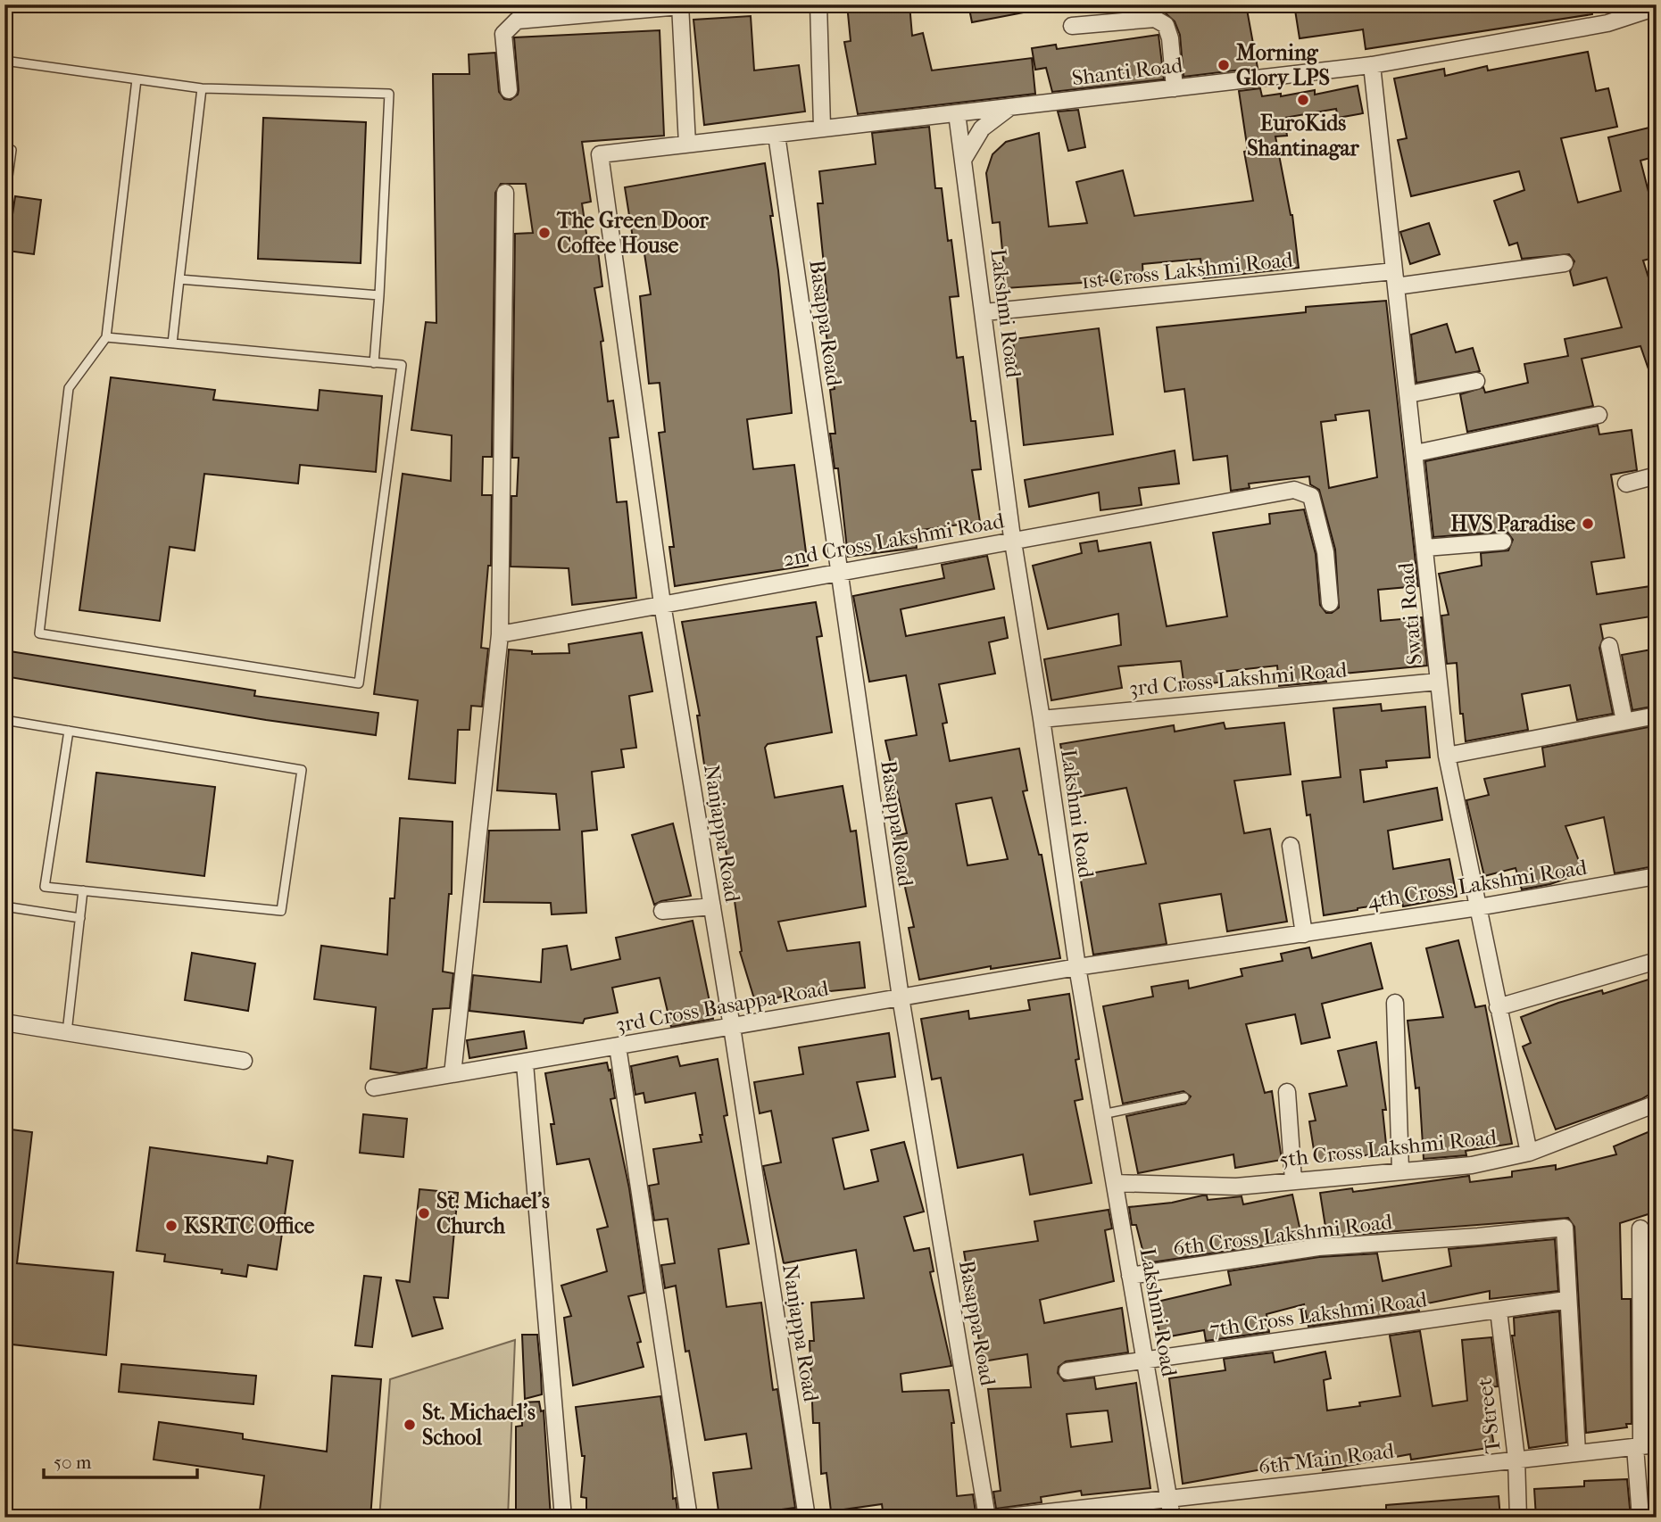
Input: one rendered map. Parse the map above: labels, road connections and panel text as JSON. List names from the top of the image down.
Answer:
{
  "streets": {
    "street": [
      "Shanti Road",
      "1st Cross Lakshmi Road",
      "Lakshmi Road",
      "Basappa Road",
      "2nd Cross Lakshmi Road",
      "Swati Road",
      "3rd Cross Lakshmi Road",
      "Nanjappa Road",
      "4th Cross Lakshmi Road",
      "3rd Cross Basappa Road",
      "5th Cross Lakshmi Road",
      "6th Cross Lakshmi Road",
      "7th Cross Lakshmi Road",
      "T Street",
      "6th Main Road"
    ]
  },
  "crossings": [
    ["Shanti Road", "Lakshmi Road"],
    ["Shanti Road", "Basappa Road"],
    ["Shanti Road", "Swati Road"],
    ["Shanti Road", "Nanjappa Road"],
    ["1st Cross Lakshmi Road", "Lakshmi Road"],
    ["1st Cross Lakshmi Road", "Swati Road"],
    ["Lakshmi Road", "2nd Cross Lakshmi Road"],
    ["Lakshmi Road", "3rd Cross Lakshmi Road"],
    ["Lakshmi Road", "4th Cross Lakshmi Road"],
    ["Lakshmi Road", "3rd Cross Basappa Road"],
    ["Lakshmi Road", "5th Cross Lakshmi Road"],
    ["Lakshmi Road", "6th Cross Lakshmi Road"],
    ["Lakshmi Road", "7th Cross Lakshmi Road"],
    ["Lakshmi Road", "6th Main Road"],
    ["Basappa Road", "2nd Cross Lakshmi Road"],
    ["Basappa Road", "3rd Cross Basappa Road"],
    ["2nd Cross Lakshmi Road", "Nanjappa Road"],
    ["Swati Road", "3rd Cross Lakshmi Road"],
    ["Swati Road", "4th Cross Lakshmi Road"],
    ["Swati Road", "5th Cross Lakshmi Road"],
    ["Nanjappa Road", "3rd Cross Basappa Road"],
    ["4th Cross Lakshmi Road", "3rd Cross Basappa Road"],
    ["6th Cross Lakshmi Road", "7th Cross Lakshmi Road"],
    ["7th Cross Lakshmi Road", "T Street"],
    ["T Street", "6th Main Road"]
  ],
  "places": [
    "Morning Glory LPS",
    "EuroKids Shantinagar",
    "The Green Door Coffee House",
    "HVS Paradise",
    "St. Michael's Church",
    "KSRTC Office",
    "St. Michael's School"
  ],
  "scale_bar": "50 m"
}
